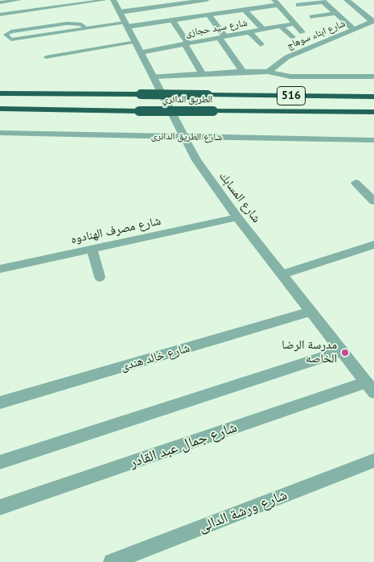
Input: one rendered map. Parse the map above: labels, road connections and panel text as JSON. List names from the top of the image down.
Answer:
{
  "streets": {
    "highway": ["516", "الطريق الدائري"],
    "street": [
      "شارع سيد حجازى",
      "شارع ابناء سوهاج",
      "شارع الطريق الدائرى",
      "شارع المسابك",
      "شارع مصرف الهنادوه",
      "شارع خالد هندى",
      "شارع جمال عبد القادر",
      "شارع ورشة الدالى"
    ]
  },
  "crossings": [
    ["شارع سيد حجازى", "شارع المسابك"],
    ["شارع ابناء سوهاج", "الطريق الدائري"],
    ["الطريق الدائري", "شارع المسابك"],
    ["شارع الطريق الدائرى", "شارع المسابك"],
    ["شارع المسابك", "شارع مصرف الهنادوه"],
    ["شارع المسابك", "شارع خالد هندى"],
    ["شارع المسابك", "شارع جمال عبد القادر"]
  ],
  "places": ["مدرسة الرضا الخاصه"]
}
